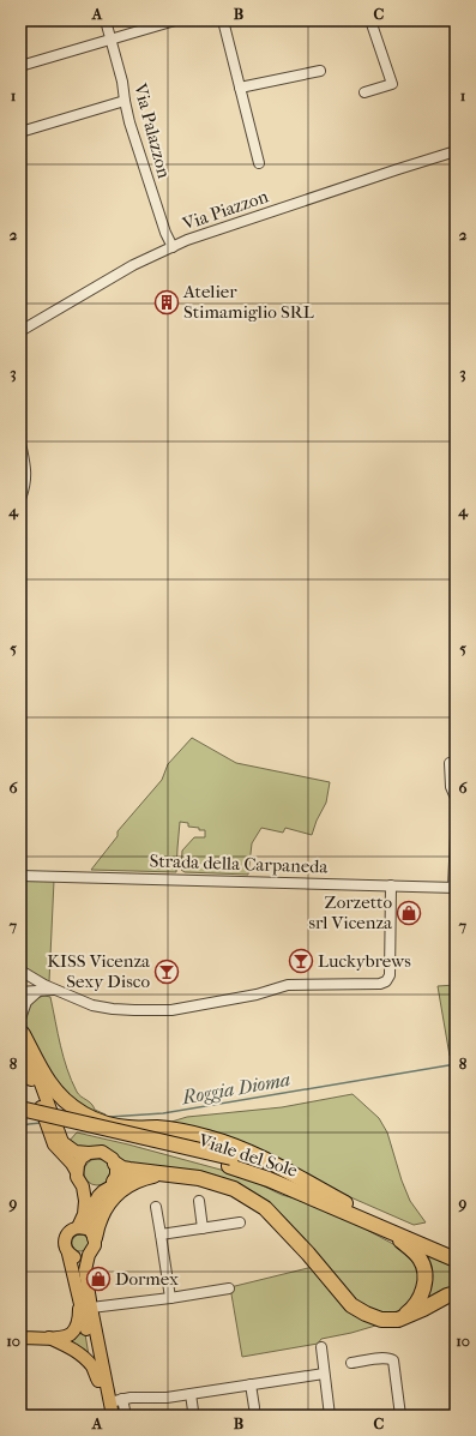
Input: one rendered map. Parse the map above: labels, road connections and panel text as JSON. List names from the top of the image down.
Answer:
{
  "streets": {
    "highway": ["Viale del Sole"],
    "street": ["Via Palazzon", "Via Piazzon", "Strada della Carpaneda"]
  },
  "crossings": [
    ["Via Palazzon", "Via Piazzon"]
  ],
  "water": ["Roggia Dioma"],
  "places": {
    "building": ["Atelier Stimamiglio SRL"],
    "shop": ["Zorzetto srl Vicenza", "Dormex"],
    "bar": ["Luckybrews", "KISS Vicenza Sexy Disco"]
  },
  "grid": {
    "columns": ["A", "B", "C"],
    "rows": [
      "1",
      "2",
      "3",
      "4",
      "5",
      "6",
      "7",
      "8",
      "9",
      "10"
    ]
  }
}
